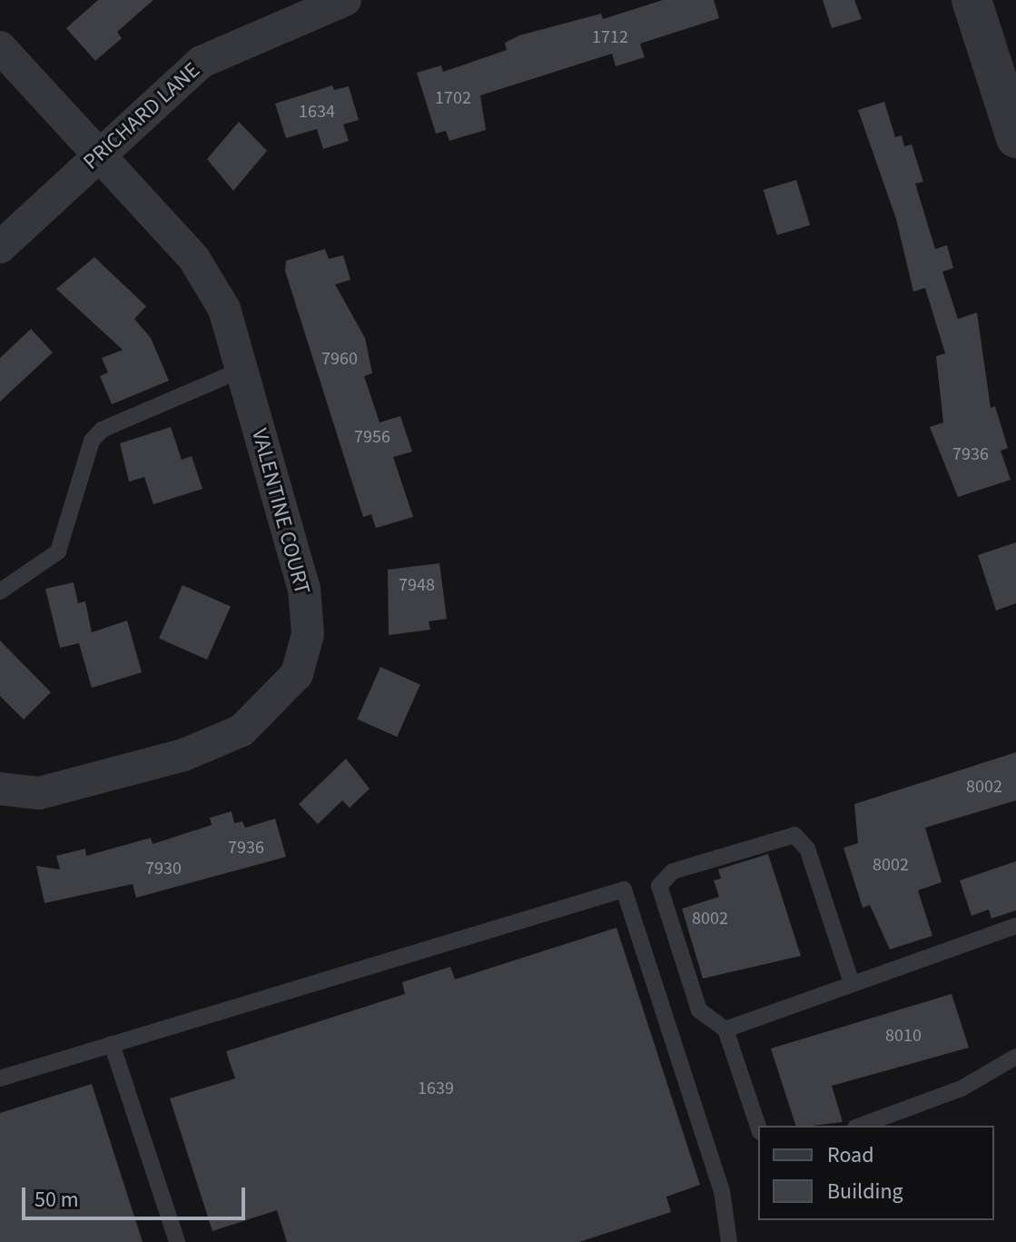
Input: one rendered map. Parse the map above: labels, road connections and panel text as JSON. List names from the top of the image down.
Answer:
{
  "streets": {
    "street": ["PRICHARD LANE", "VALENTINE COURT"]
  },
  "crossings": [
    ["PRICHARD LANE", "VALENTINE COURT"]
  ],
  "house_numbers": [
    "1712",
    "1702",
    "1634",
    "7960",
    "7956",
    "7936",
    "7948",
    "8002",
    "7936",
    "8002",
    "7930",
    "8002",
    "8010",
    "1639"
  ],
  "legend": ["Road", "Building"],
  "scale_bar": "50 m"
}
